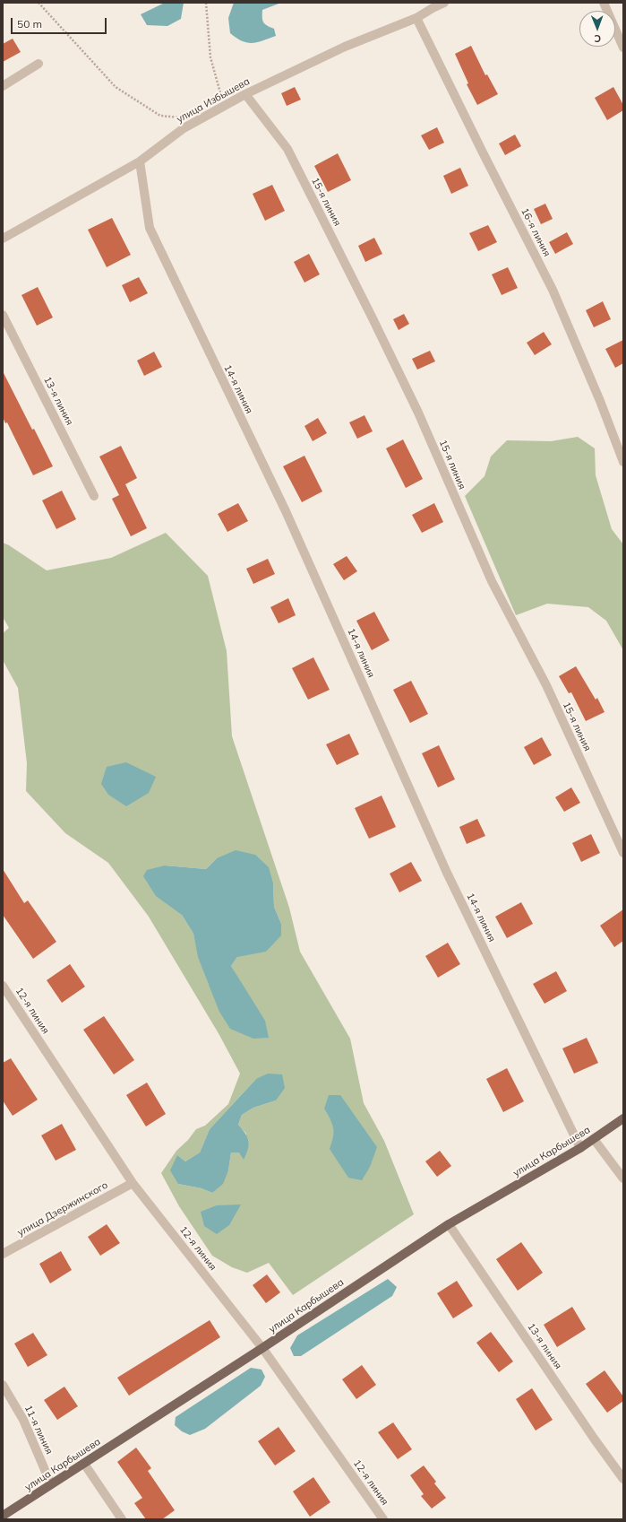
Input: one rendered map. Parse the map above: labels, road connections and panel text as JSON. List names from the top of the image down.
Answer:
{
  "streets": {
    "main road": ["улица Карбышева"],
    "street": [
      "улица Избышева",
      "15-я линия",
      "16-я линия",
      "14-я линия",
      "13-я линия",
      "12-я линия",
      "улица Дзержинского",
      "11-я линия"
    ]
  },
  "crossings": [
    ["улица Избышева", "15-я линия"],
    ["улица Избышева", "16-я линия"],
    ["улица Избышева", "14-я линия"],
    ["14-я линия", "улица Карбышева"],
    ["13-я линия", "улица Карбышева"],
    ["12-я линия", "улица Карбышева"],
    ["12-я линия", "улица Дзержинского"],
    ["улица Карбышева", "11-я линия"]
  ],
  "scale_bar": "50 m",
  "north": "bottom"
}
